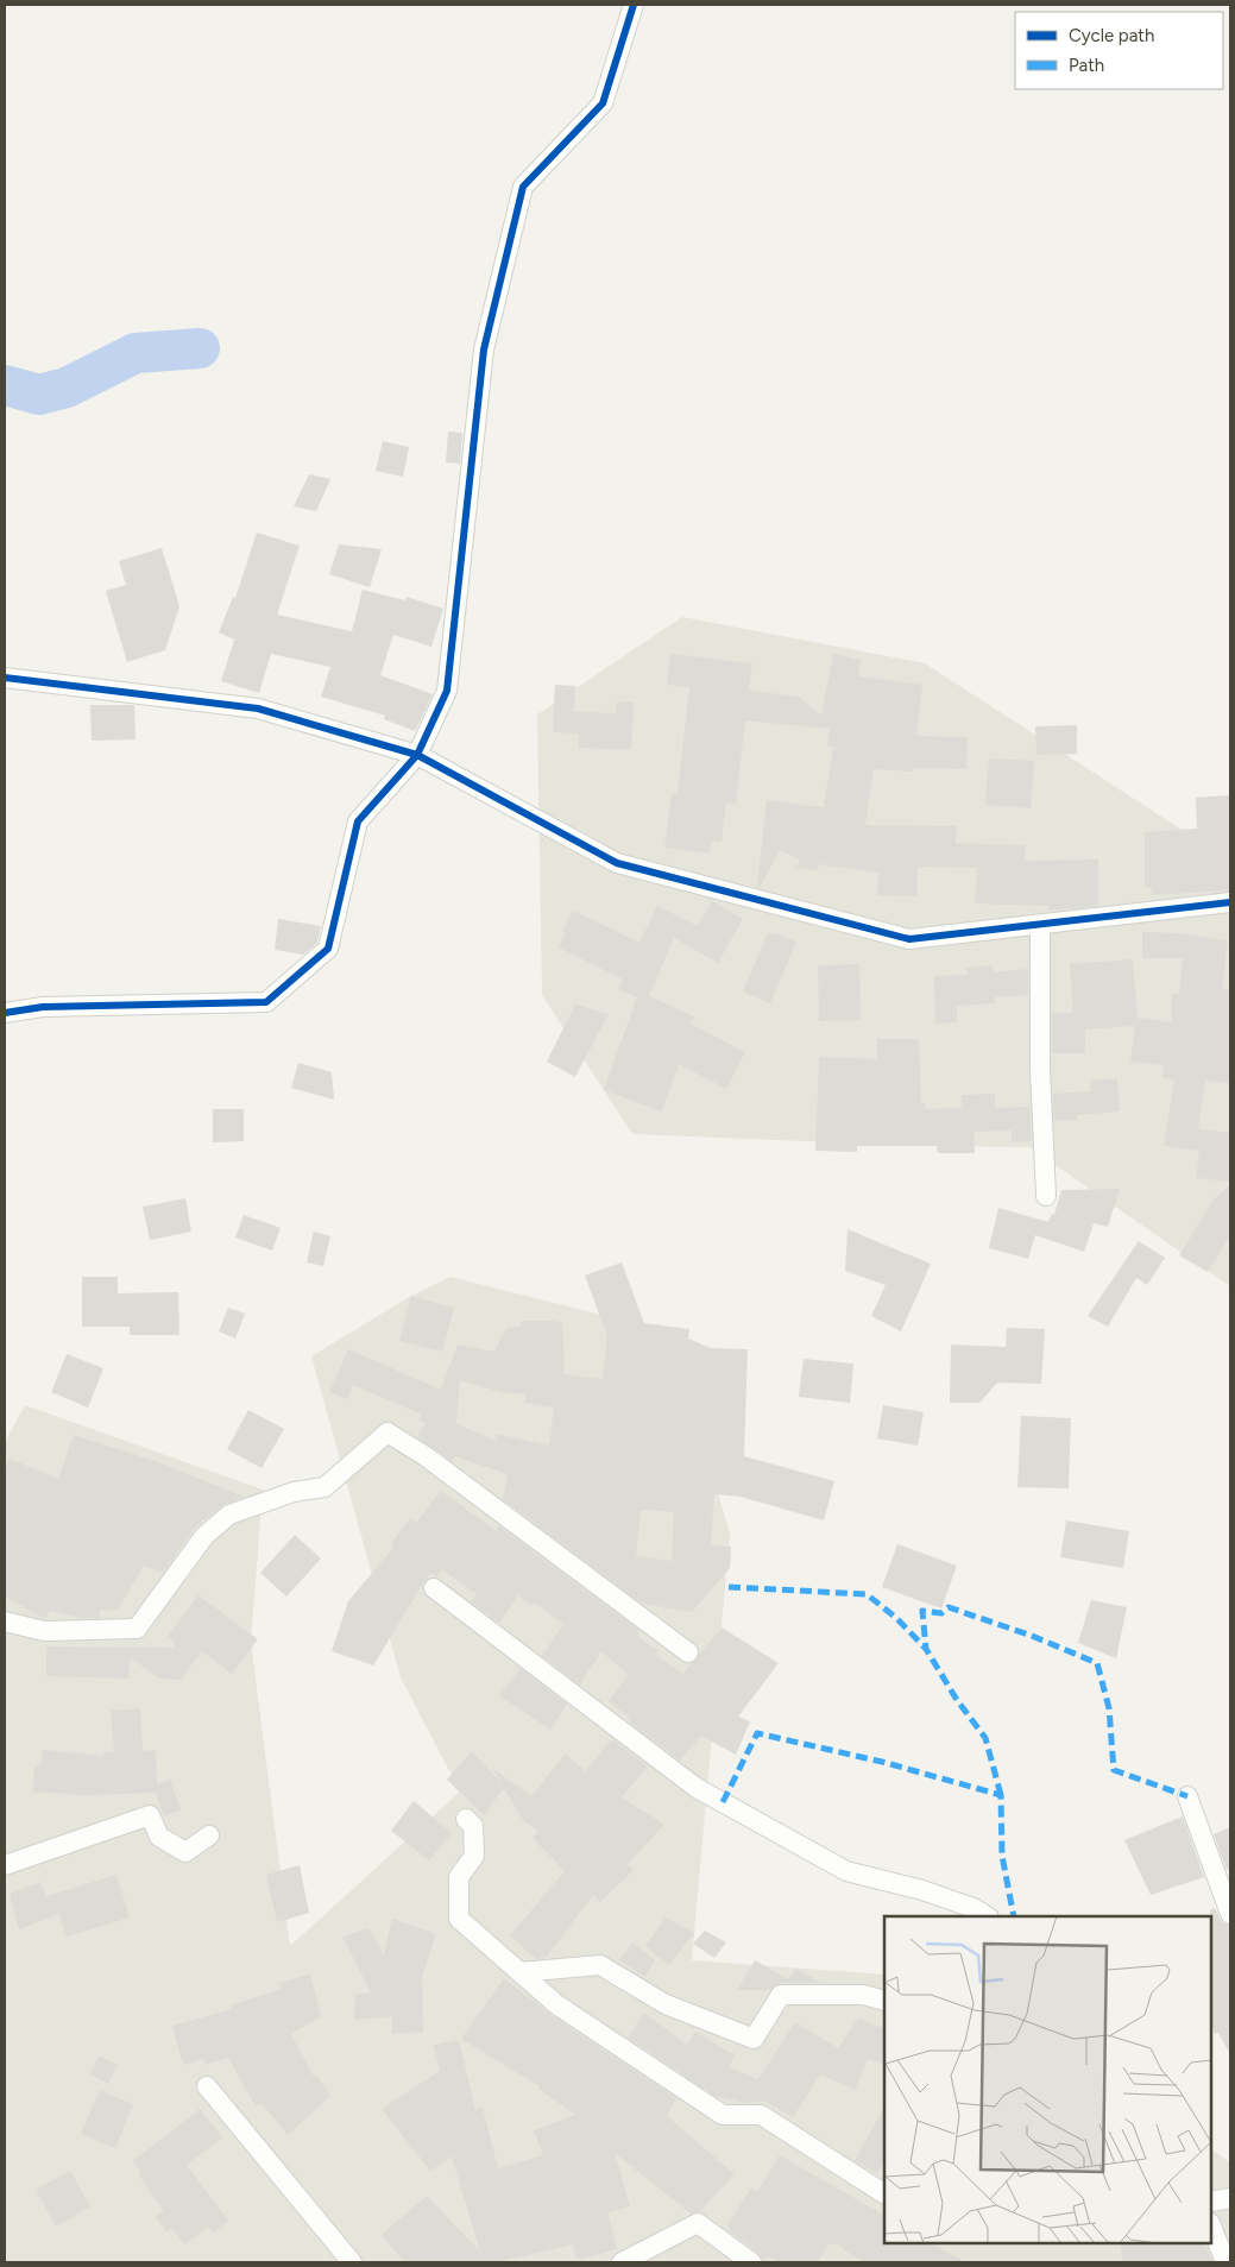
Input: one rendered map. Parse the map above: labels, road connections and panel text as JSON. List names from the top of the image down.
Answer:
{
  "legend": ["Cycle path", "Path"]
}
